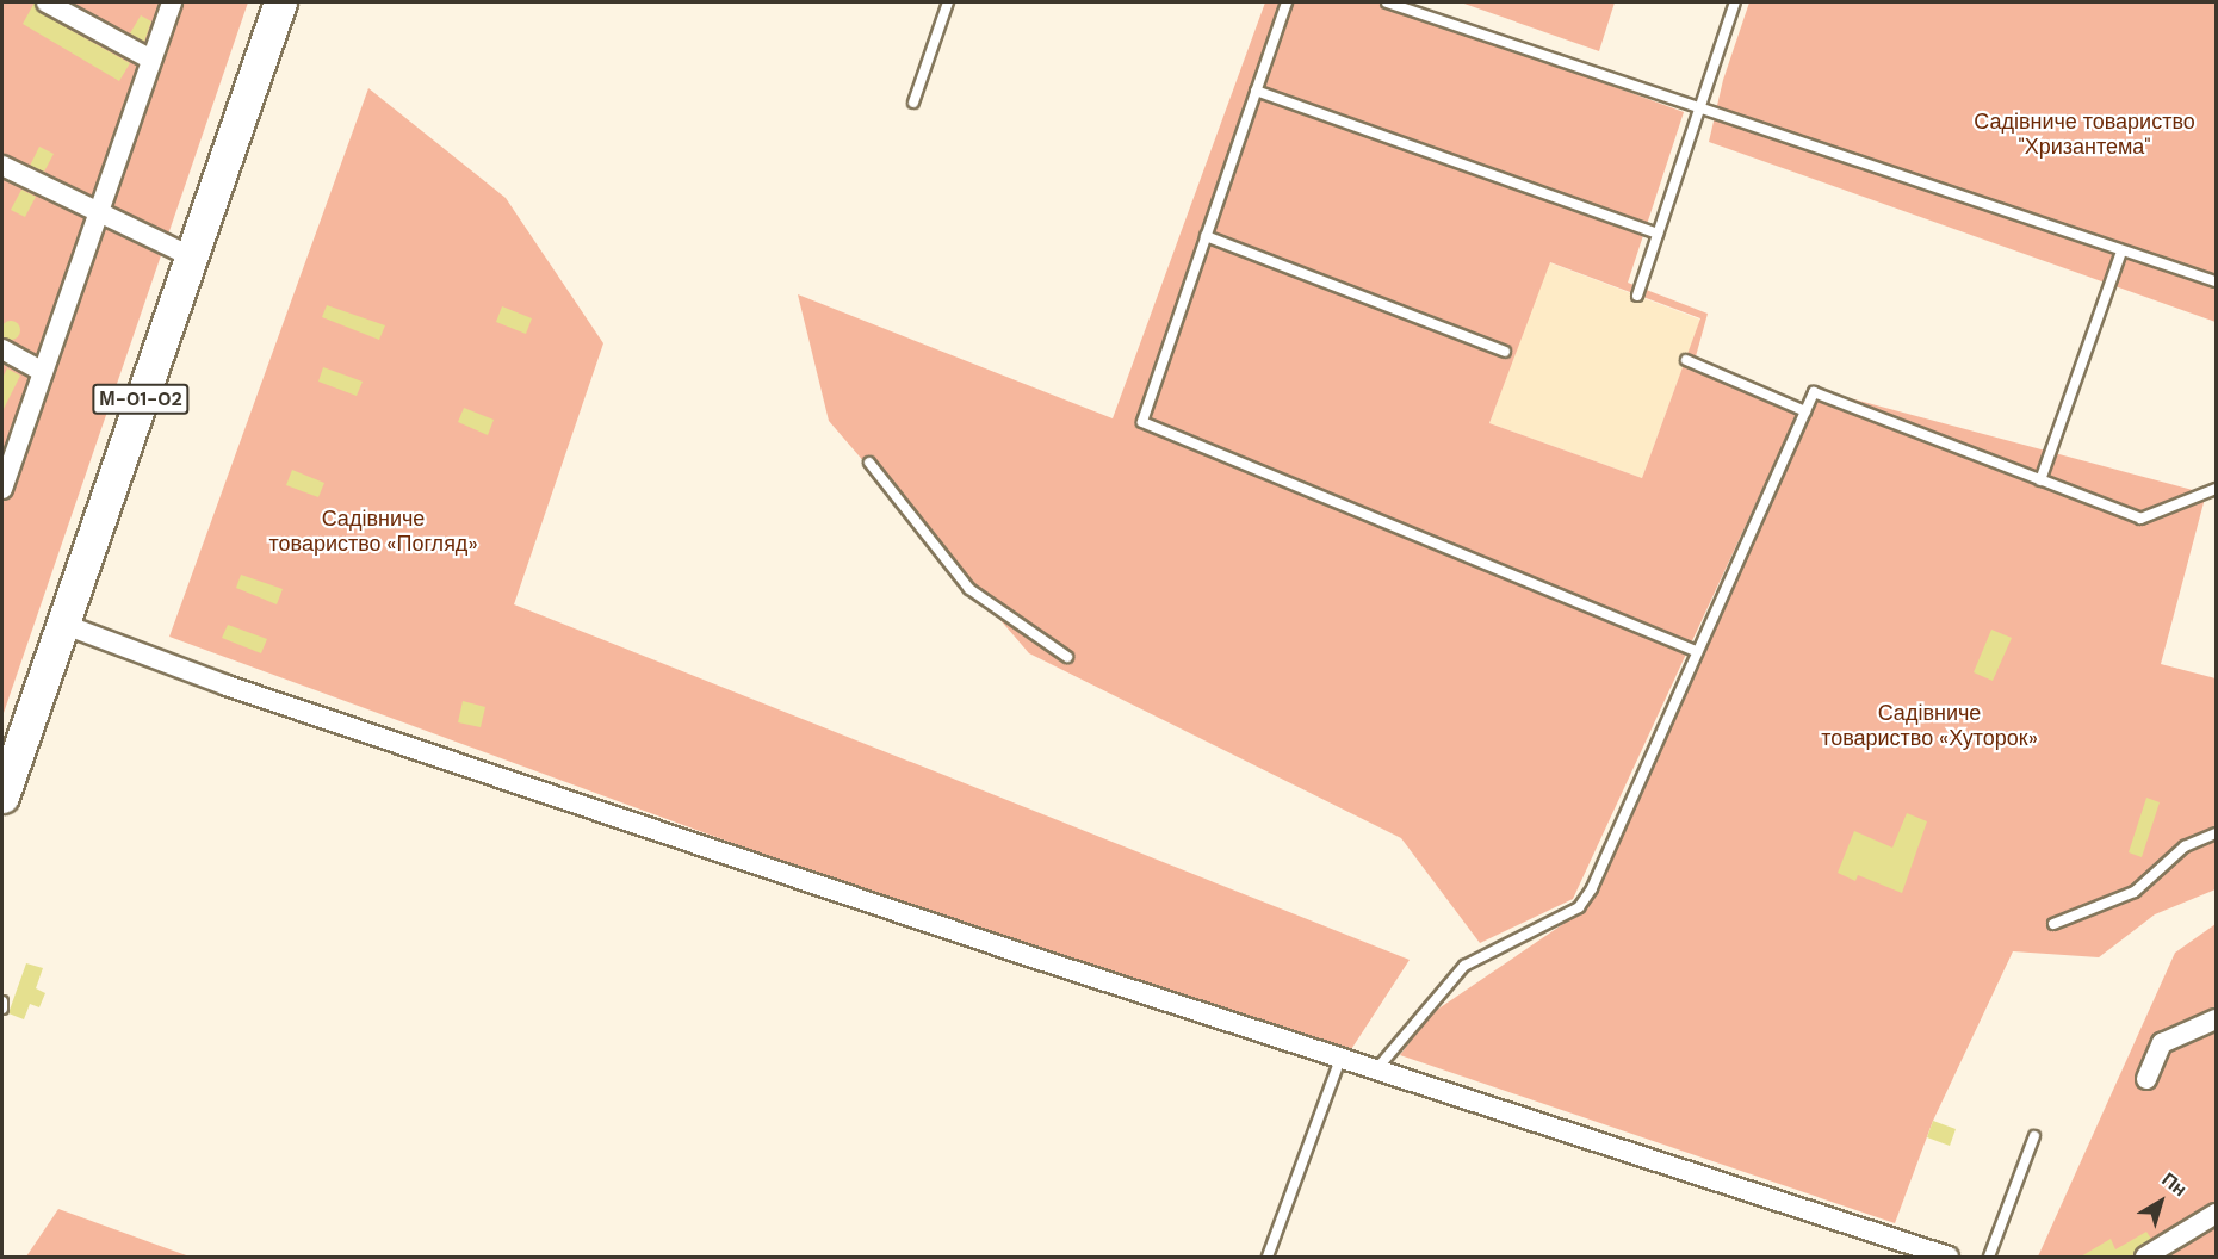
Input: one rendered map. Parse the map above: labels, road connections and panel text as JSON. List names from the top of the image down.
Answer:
{
  "streets": {
    "main road": ["М-01-02"]
  },
  "parks": ["Садівниче товариство \"Хризантема\"", "Садівниче товариство «Погляд»", "Садівниче товариство «Хуторок»"],
  "north": "top right"
}
